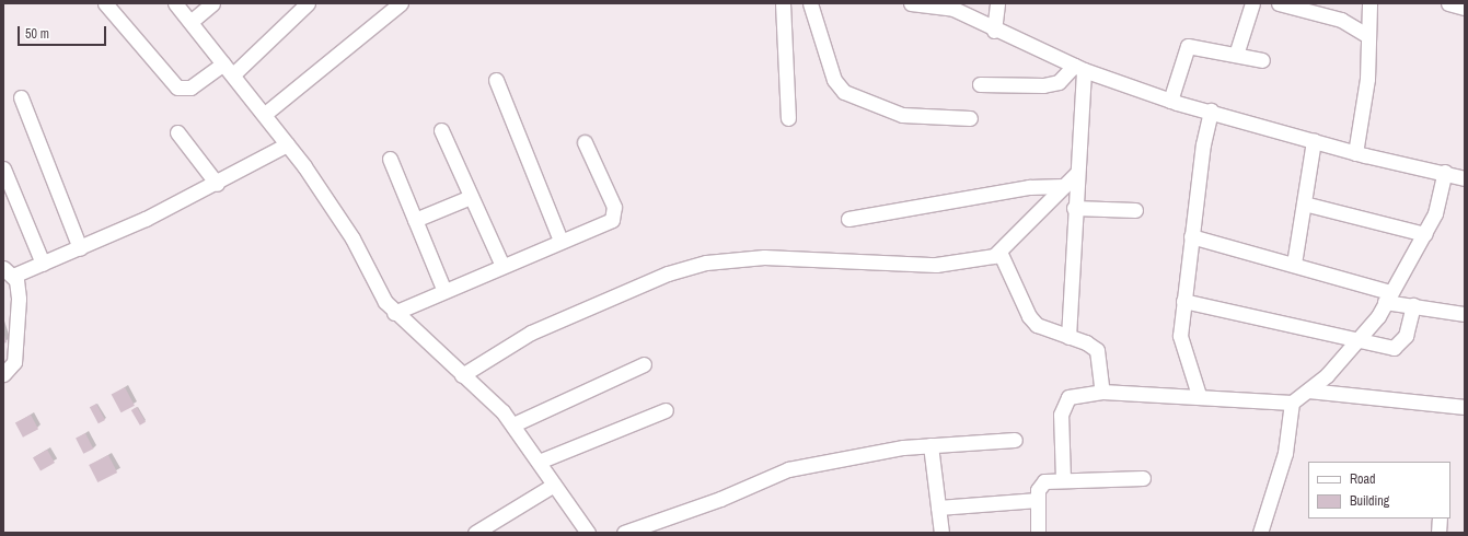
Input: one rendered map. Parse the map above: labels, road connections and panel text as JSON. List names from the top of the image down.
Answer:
{
  "legend": ["Road", "Building"],
  "scale_bar": "50 m"
}
